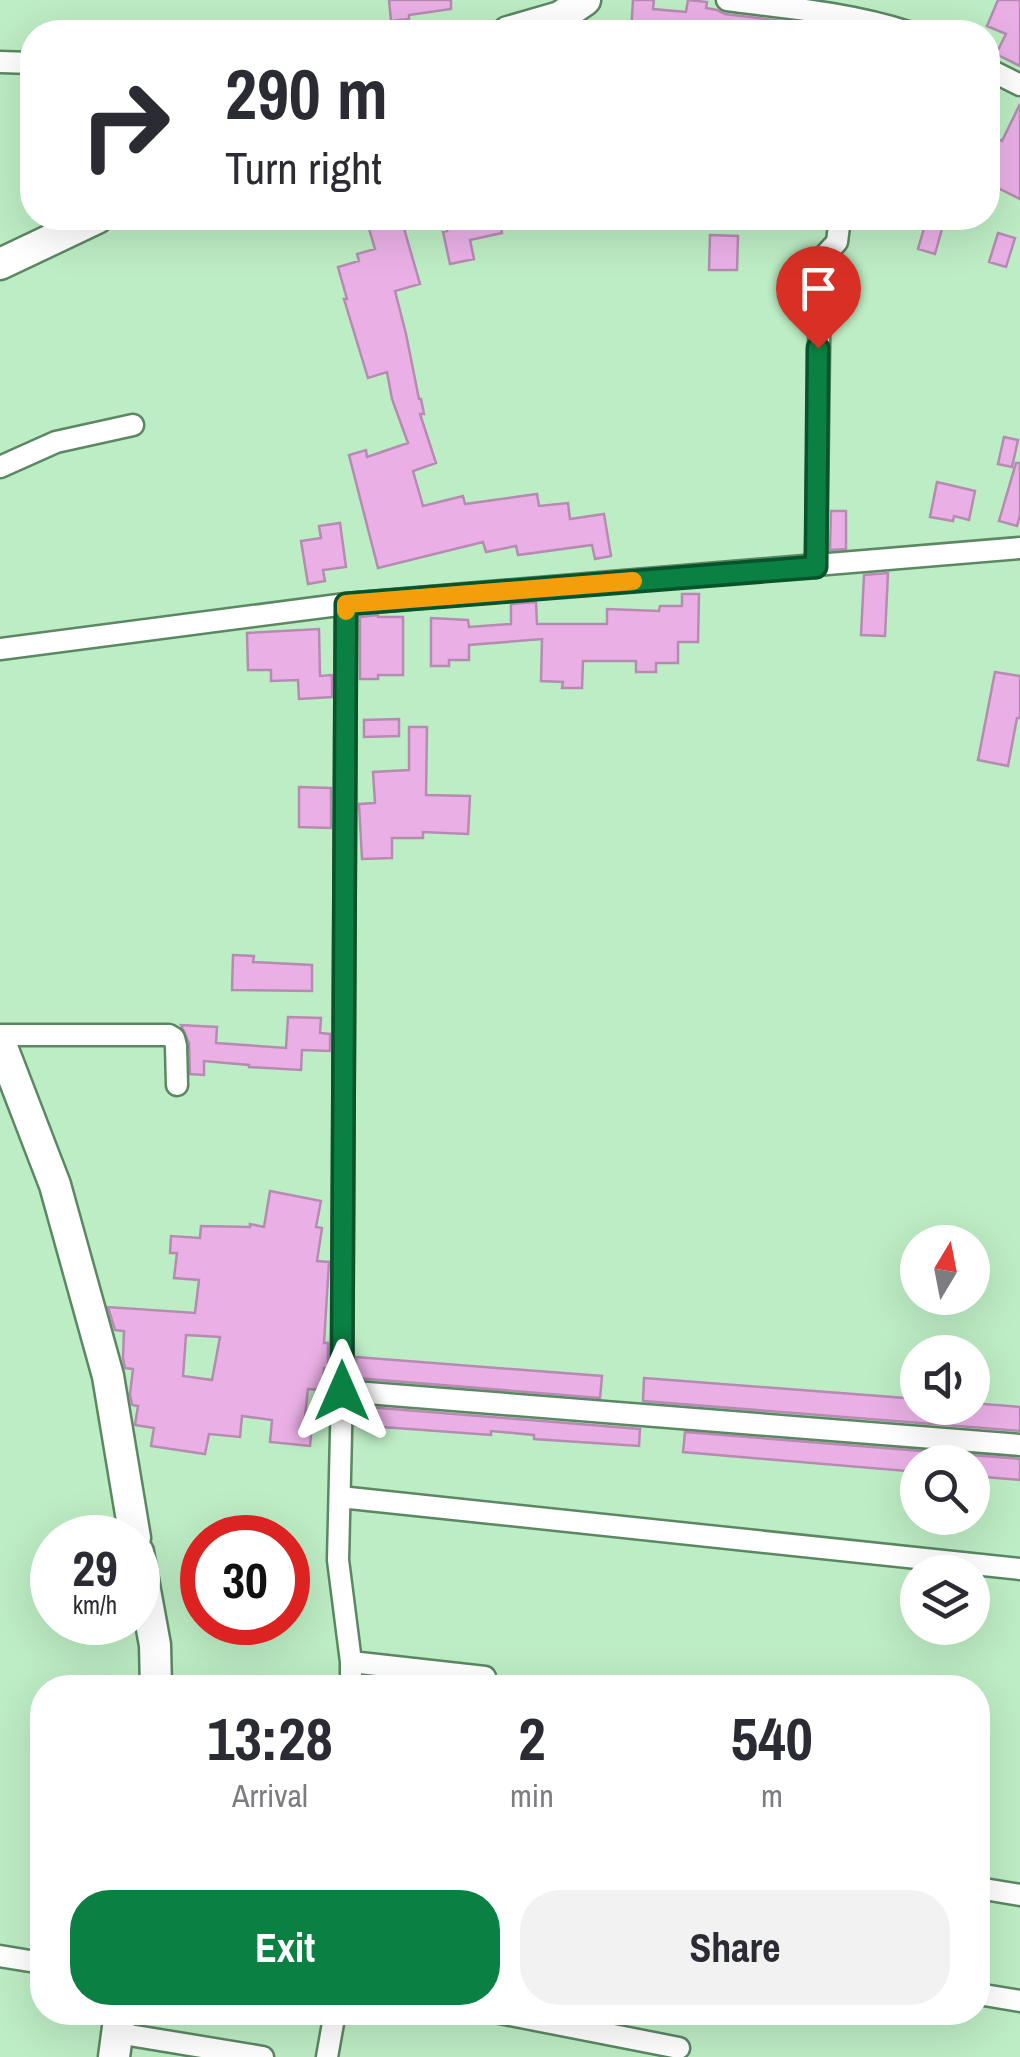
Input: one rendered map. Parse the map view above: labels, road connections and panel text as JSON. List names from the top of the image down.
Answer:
{
  "north": "top",
  "page": {
    "turn": ["290 m", "Turn right"],
    "speed": "29 km/h",
    "limit": "30",
    "eta": [
      "13:28",
      "Arrival",
      "2",
      "min",
      "540",
      "m"
    ],
    "buttons": ["Exit", "Share"]
  }
}
